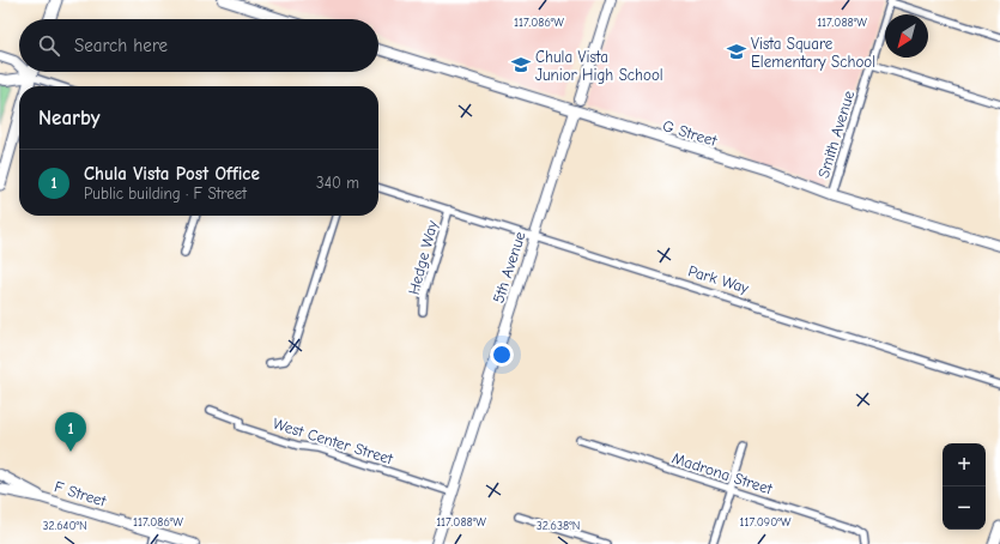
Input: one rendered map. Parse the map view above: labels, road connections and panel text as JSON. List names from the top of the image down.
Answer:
{
  "streets": {
    "street": [
      "G Street",
      "Smith Avenue",
      "Hedge Way",
      "5th Avenue",
      "Park Way",
      "West Center Street",
      "Madrona Street",
      "F Street"
    ]
  },
  "crossings": [
    ["G Street", "Smith Avenue"],
    ["G Street", "5th Avenue"],
    ["Hedge Way", "Park Way"],
    ["5th Avenue", "Park Way"],
    ["5th Avenue", "West Center Street"]
  ],
  "places": {
    "school or university": ["Vista Square Elementary School", "Chula Vista Junior High School"]
  },
  "north": "bottom left",
  "page": {
    "search": "Search here",
    "heading": "Nearby",
    "list": [
      {
        "mark": "1",
        "name": "Chula Vista Post Office",
        "note": "Public building · F Street",
        "value": "340 m"
      }
    ],
    "pins": "1",
    "map_buttons": ["+", "−"]
  },
  "coordinates": [
    "117.086°W",
    "117.088°W",
    "117.090°W",
    "32.640°N",
    "32.638°N"
  ]
}
